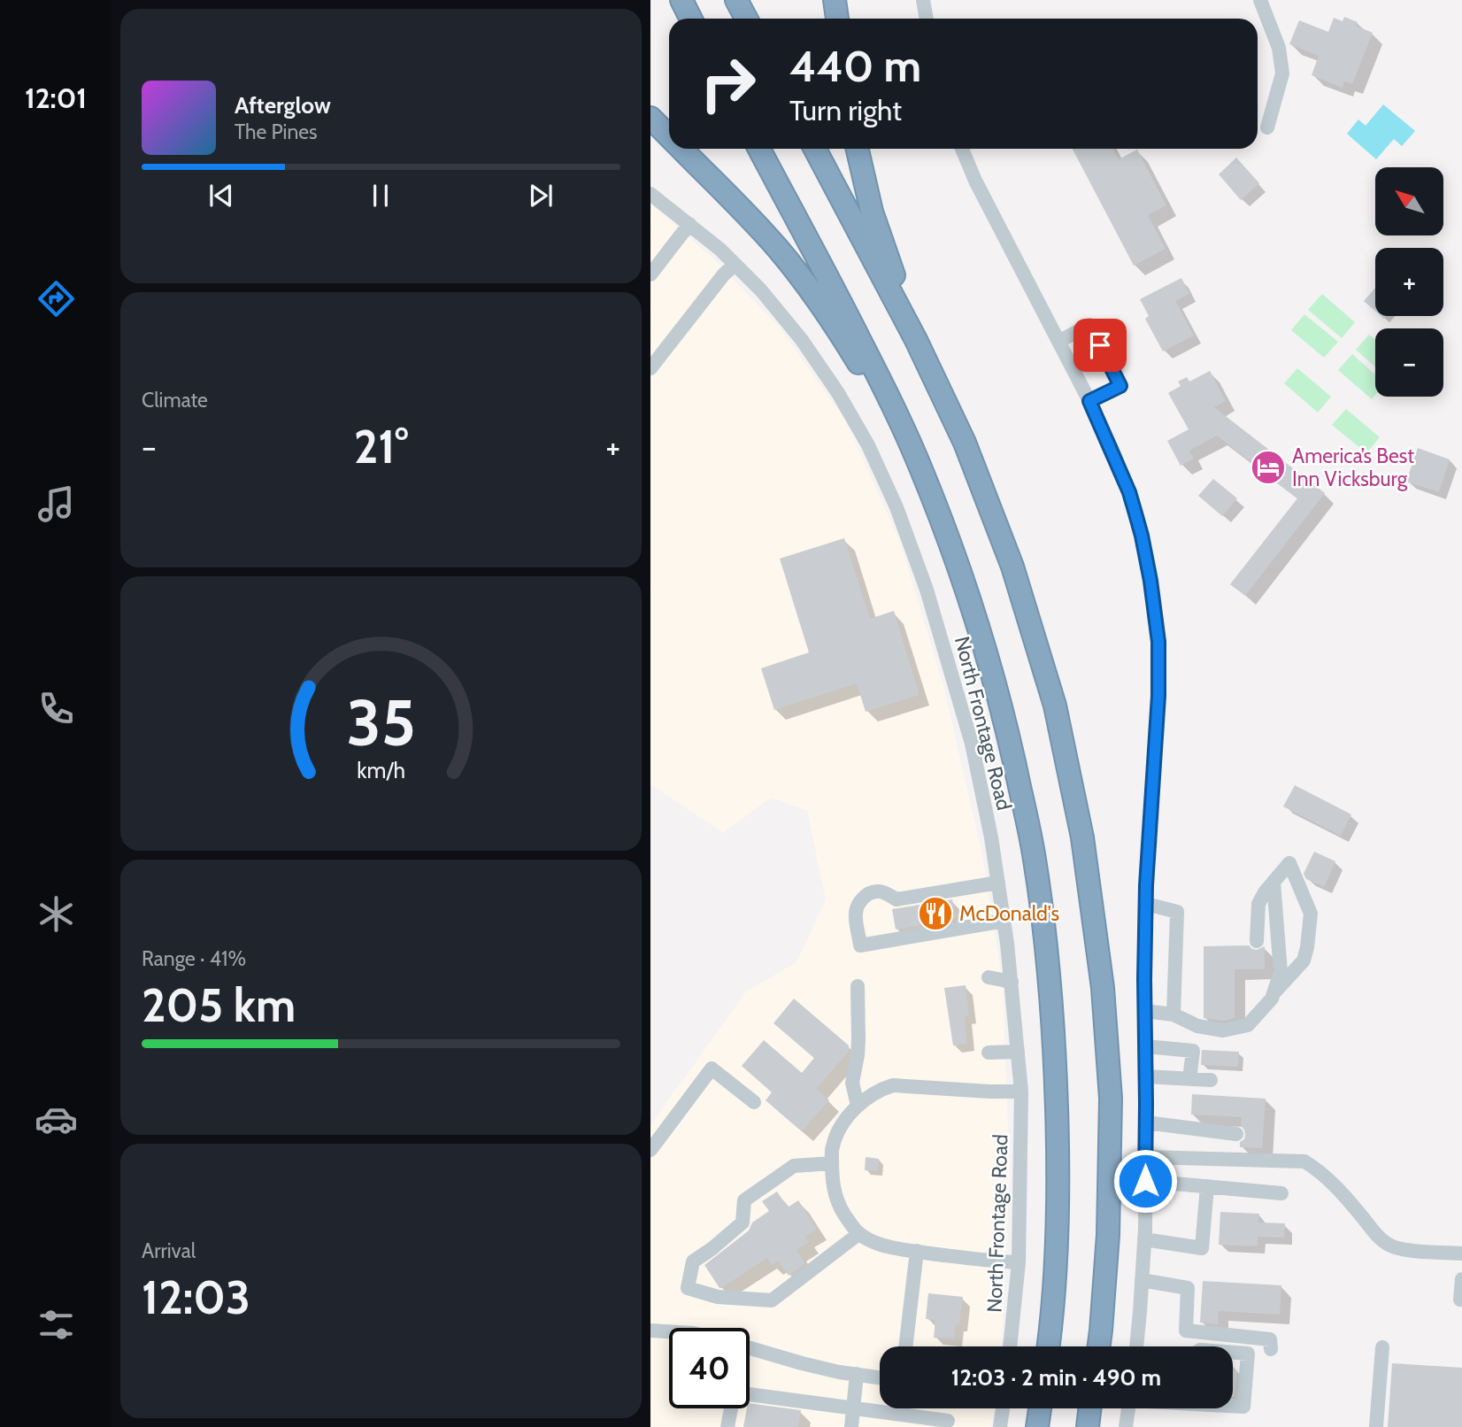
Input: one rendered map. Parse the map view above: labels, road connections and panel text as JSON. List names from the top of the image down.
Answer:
{
  "streets": {
    "street": ["North Frontage Road"]
  },
  "places": {
    "hotel": ["America’s Best Inn Vicksburg"],
    "restaurant": ["McDonald's"]
  },
  "north": "top left",
  "page": {
    "tabs": "12:01",
    "turn": ["440 m", "Turn right"],
    "song": ["Afterglow", "The Pines"],
    "map_buttons": ["+", "−"],
    "tile": [
      "Climate",
      ["Range · 41%", "205 km"],
      ["Arrival", "12:03"]
    ],
    "heat": ["−", "21°", "+"],
    "limit": "40",
    "trip": "12:03 · 2 min · 490 m",
    "gauge": ["35", "km/h"]
  }
}
